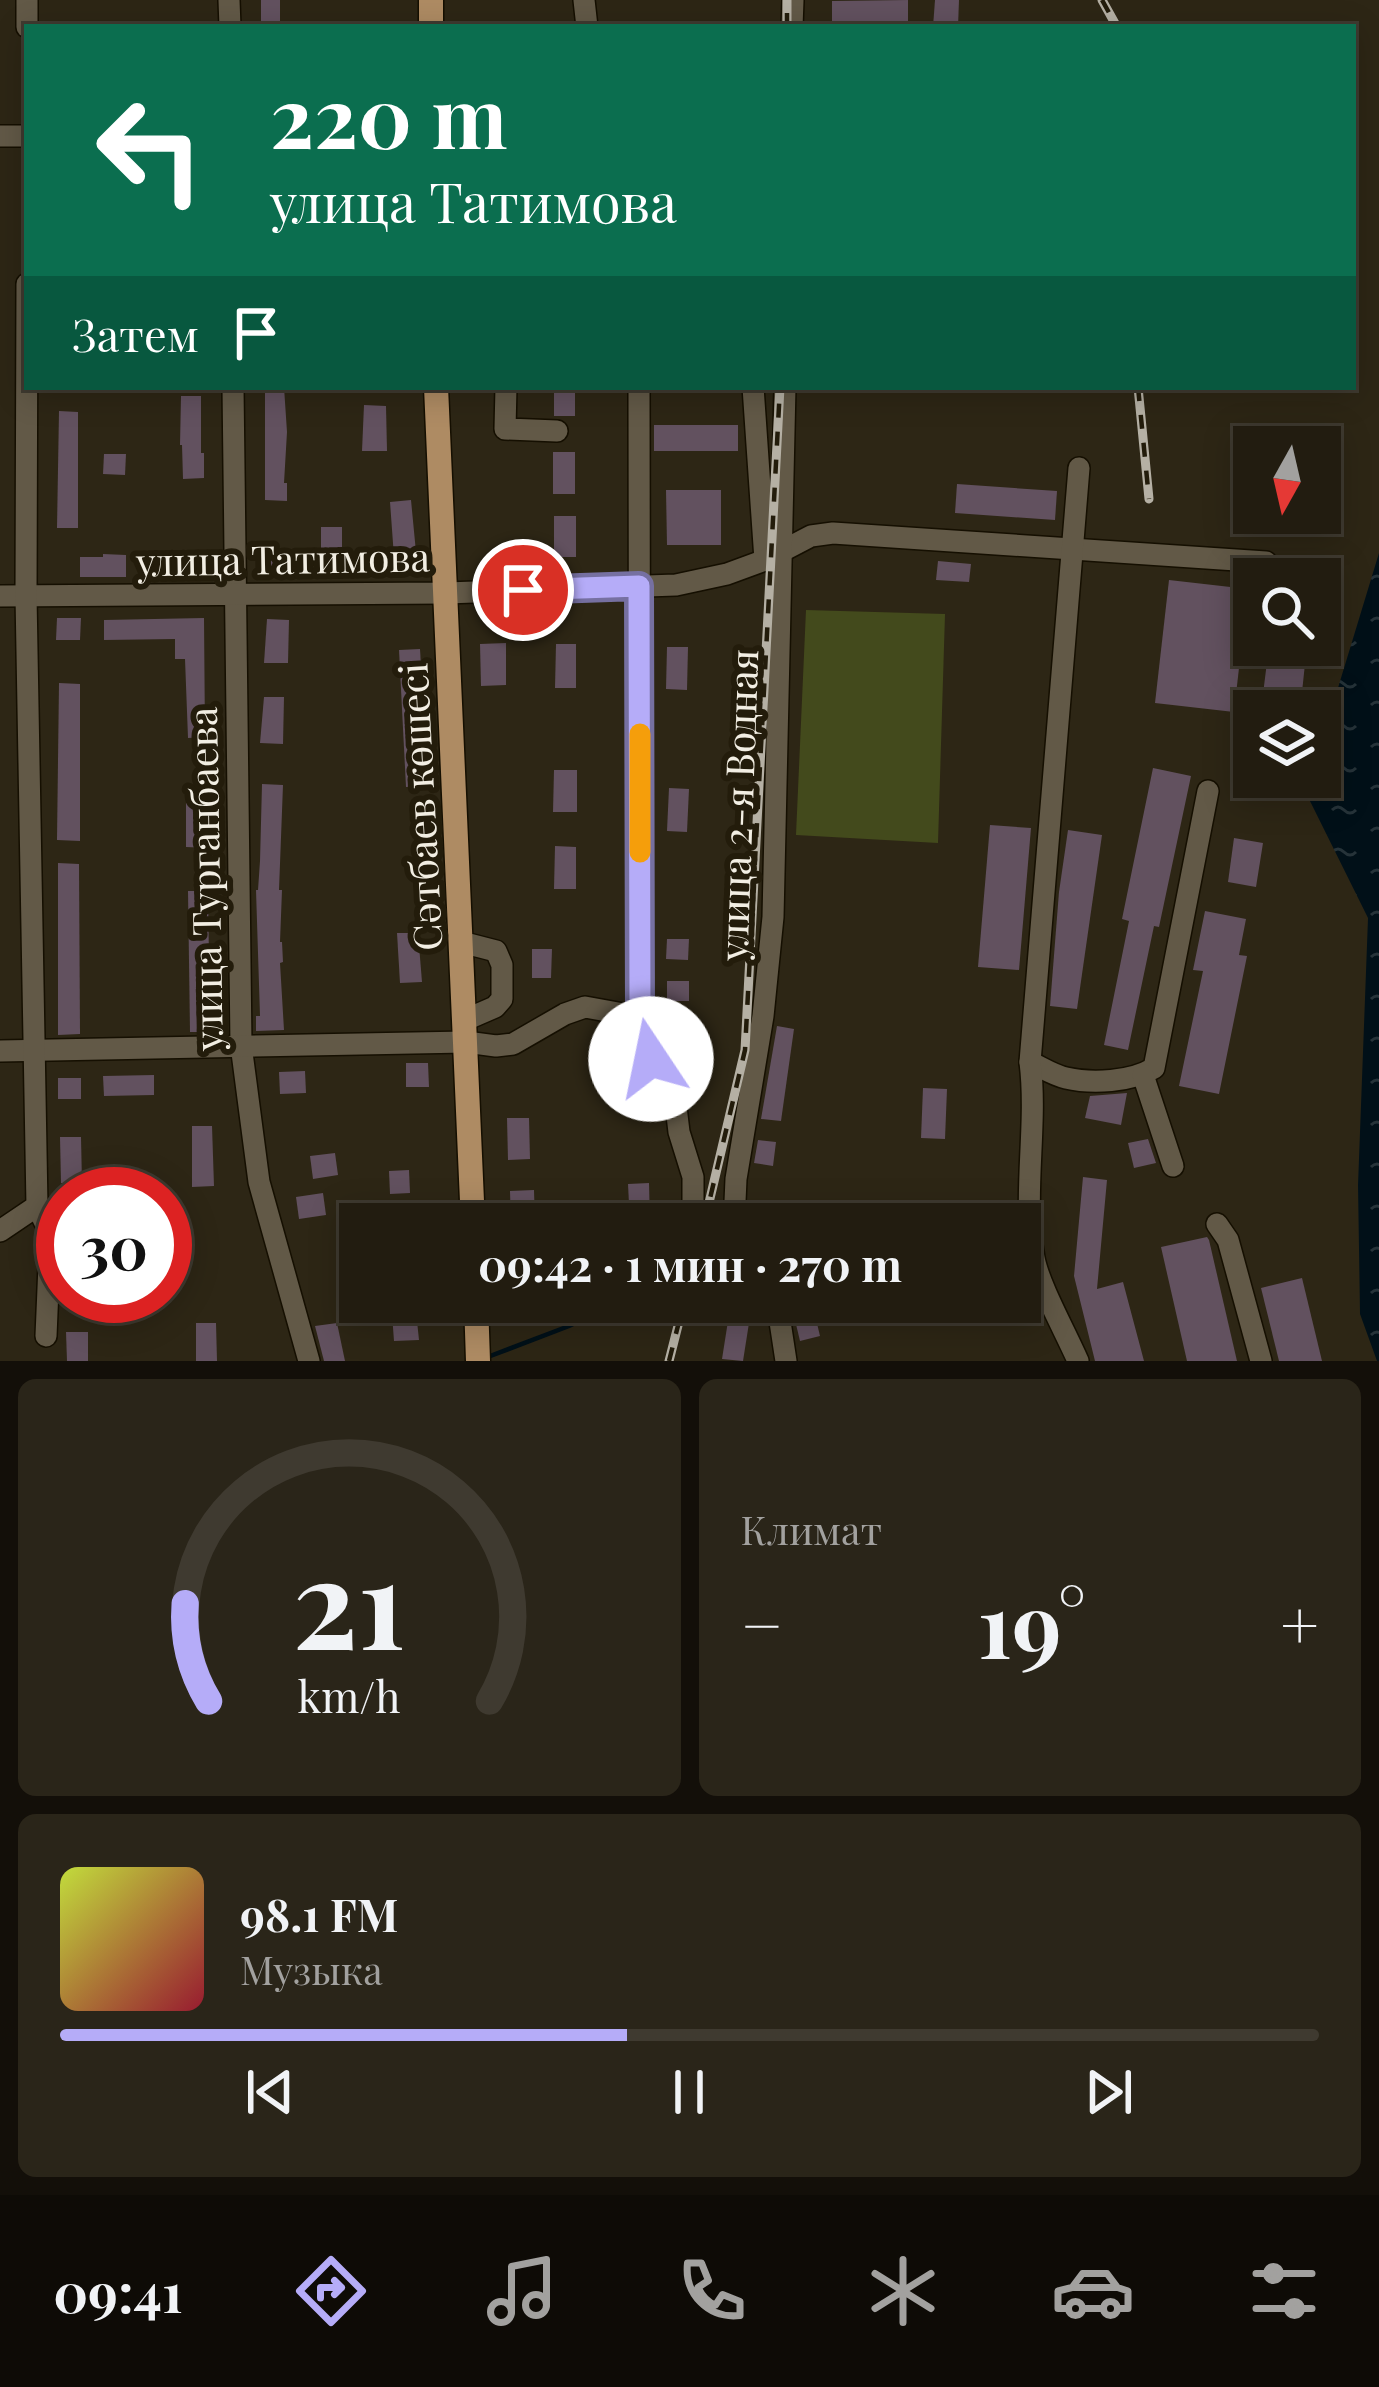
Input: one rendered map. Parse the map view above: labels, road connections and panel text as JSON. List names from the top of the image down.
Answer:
{
  "streets": {
    "main road": ["Сәтбаев көшесі"],
    "street": ["улица Татимова", "улица 2-я Водная", "улица Турганбаева"]
  },
  "crossings": [
    ["улица Татимова", "улица 2-я Водная"],
    ["улица Татимова", "Сәтбаев көшесі"],
    ["улица Татимова", "улица Турганбаева"]
  ],
  "north": "bottom",
  "page": {
    "turn": ["220 m", "улица Татимова"],
    "then": "Затем",
    "limit": "30",
    "trip": "09:42 · 1 мин · 270 m",
    "tile": "Климат",
    "heat": ["−", "19°", "+"],
    "song": ["98.1 FM", "Музыка"],
    "tabs": "09:41",
    "gauge": ["21", "km/h"]
  }
}
